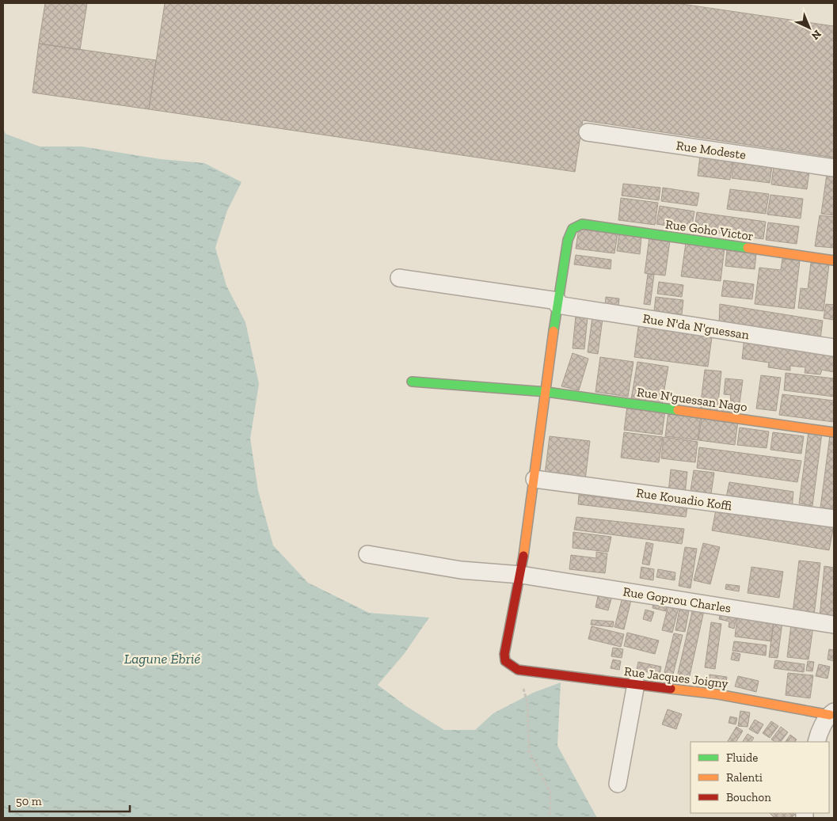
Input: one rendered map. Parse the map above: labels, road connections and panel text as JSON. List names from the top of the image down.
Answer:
{
  "streets": {
    "street": [
      "Rue Modeste",
      "Rue Goho Victor",
      "Rue N'da N'guessan",
      "Rue N'guessan Nago",
      "Rue Kouadio Koffi",
      "Rue Goprou Charles",
      "Rue Jacques Joigny"
    ]
  },
  "crossings": [
    ["Rue Goho Victor", "Rue N'da N'guessan"]
  ],
  "water": ["Lagune Ébrié"],
  "legend": ["Fluide", "Ralenti", "Bouchon"],
  "scale_bar": "50 m",
  "north": "bottom right"
}
